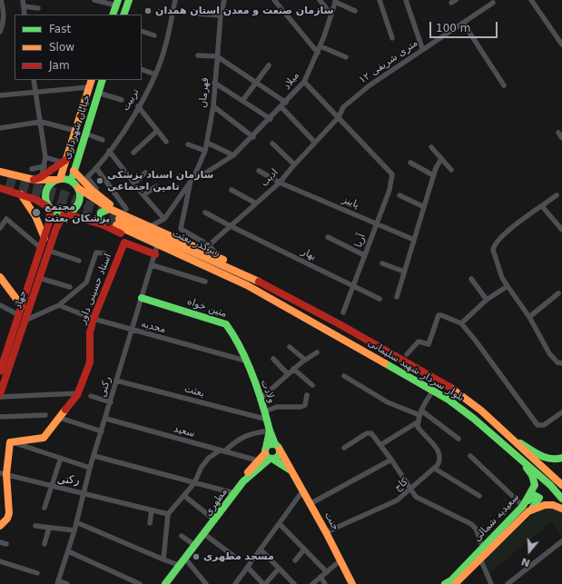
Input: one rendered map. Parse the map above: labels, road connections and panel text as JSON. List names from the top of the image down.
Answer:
{
  "streets": {
    "main road": [
      "خیابان شهرداری",
      "زیرگذر بعثت",
      "استاد حسینی داور",
      "جهاد",
      "متین خواه",
      "بلوار سردار شهید سلیمانی",
      "ولادت",
      "مطهری",
      "سعیدیه شمالی",
      "جنت"
    ],
    "street": [
      "۱۲ متری شریفی",
      "میلاد",
      "قهرمان",
      "تربیت",
      "ادیب",
      "پاییز",
      "آریا",
      "بهار",
      "مجدیه",
      "رکنی",
      "بعثت",
      "سعید",
      "کاج"
    ]
  },
  "crossings": [
    ["۱۲ متری شریفی", "ادیب"],
    ["۱۲ متری شریفی", "آریا"],
    ["میلاد", "قهرمان"],
    ["خیابان شهرداری", "جهاد"],
    ["ادیب", "پاییز"],
    ["ادیب", "آریا"],
    ["ادیب", "بهار"],
    ["پاییز", "آریا"],
    ["آریا", "بهار"],
    ["زیرگذر بعثت", "بلوار سردار شهید سلیمانی"],
    ["استاد حسینی داور", "مجدیه"],
    ["استاد حسینی داور", "رکنی"],
    ["متین خواه", "مجدیه"],
    ["متین خواه", "رکنی"],
    ["متین خواه", "ولادت"],
    ["مجدیه", "رکنی"],
    ["مجدیه", "ولادت"],
    ["بلوار سردار شهید سلیمانی", "سعیدیه شمالی"],
    ["رکنی", "بعثت"],
    ["رکنی", "سعید"],
    ["بعثت", "ولادت"],
    ["ولادت", "جنت"],
    ["سعید", "مطهری"],
    ["کاج", "جنت"],
    ["مطهری", "جنت"]
  ],
  "districts": ["رکنی"],
  "places": [
    "سازمان صنعت و معدن استان همدان",
    "سازمان اسناد پزشکی تامین اجتماعی",
    "مجتمع پزشکان بعثت",
    "مسجد مطهری"
  ],
  "legend": ["Fast", "Slow", "Jam"],
  "scale_bar": "100 m",
  "north": "bottom"
}
